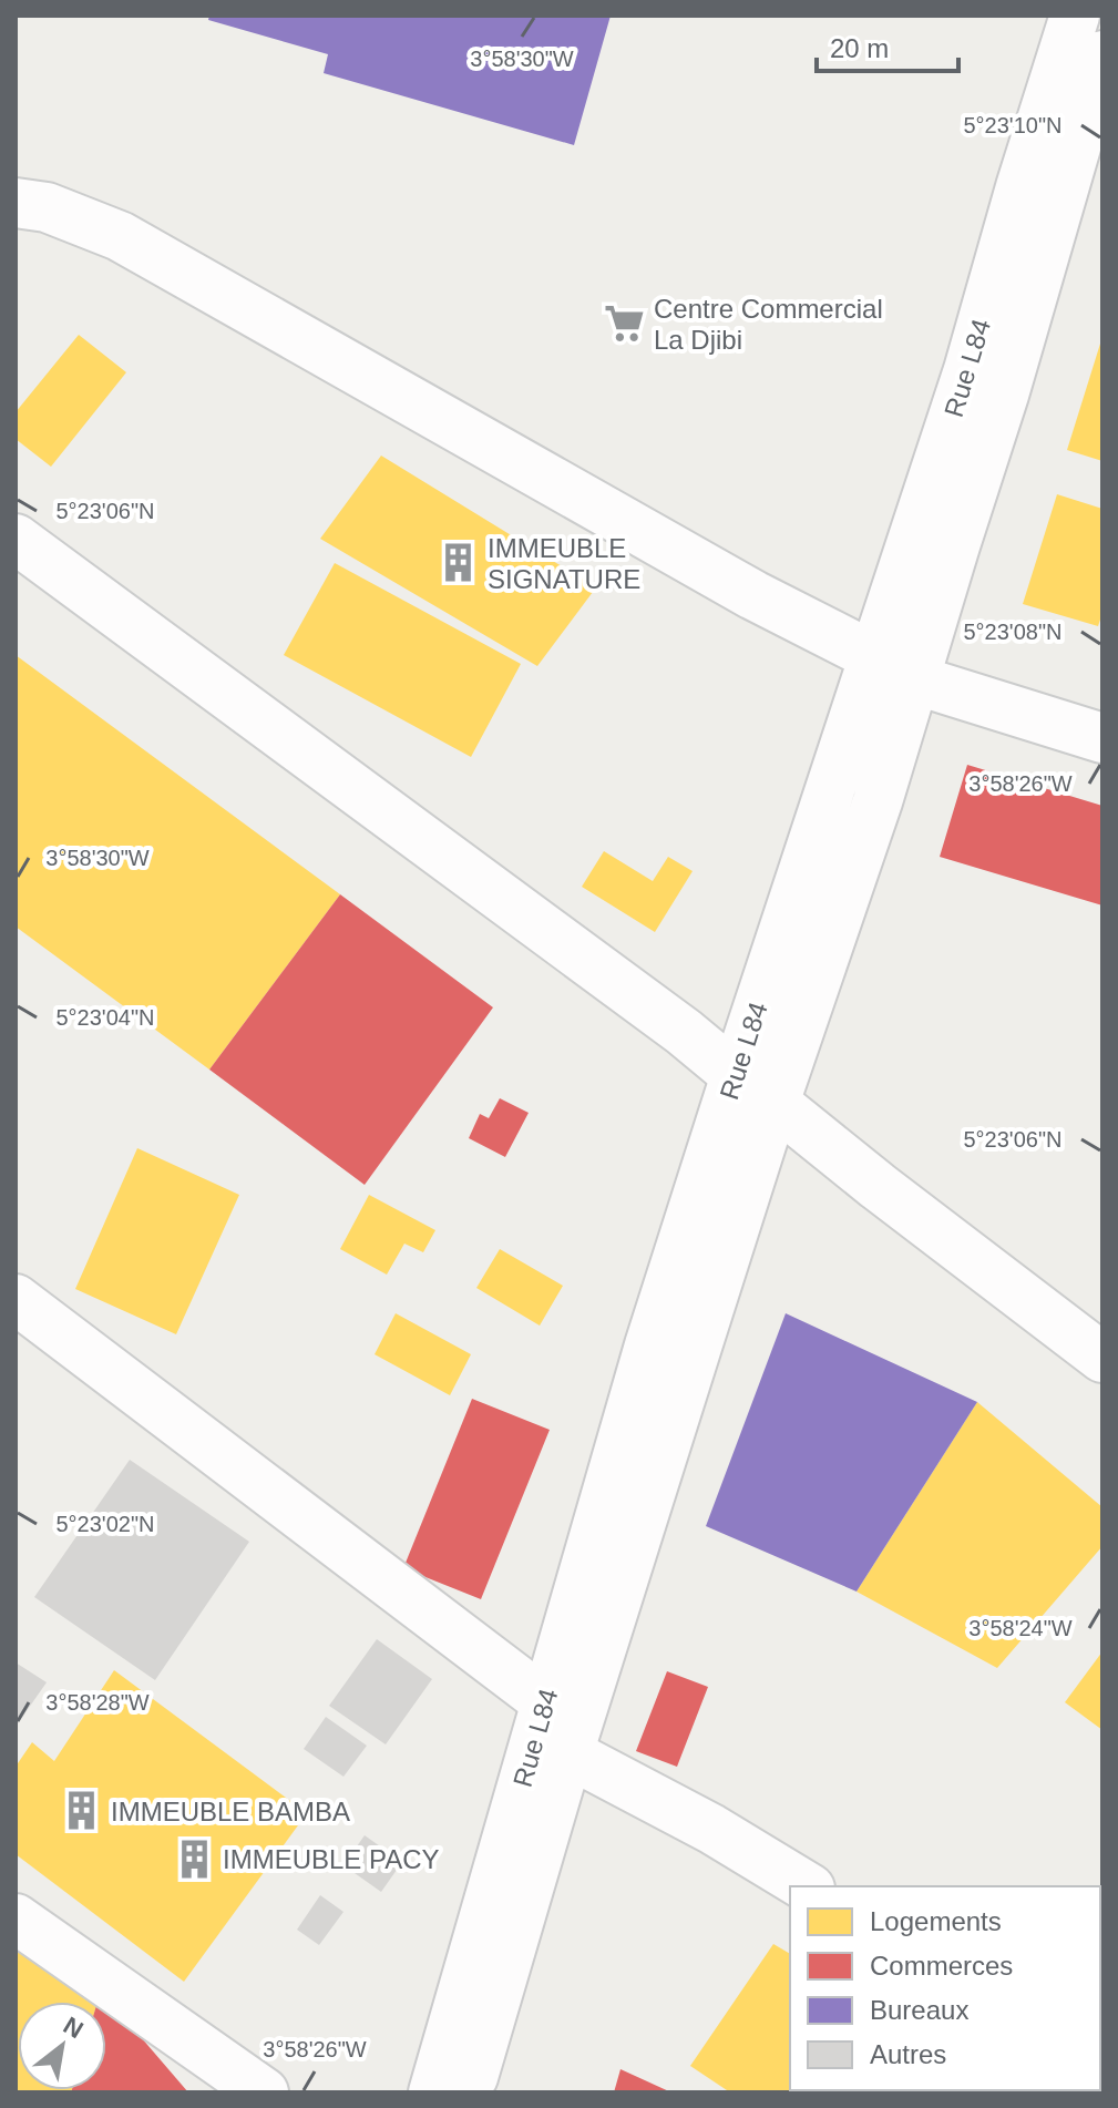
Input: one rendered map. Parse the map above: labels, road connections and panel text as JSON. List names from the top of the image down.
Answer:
{
  "streets": {
    "street": ["Rue L84"]
  },
  "places": {
    "supermarket": ["Centre Commercial La Djibi"],
    "building": ["IMMEUBLE SIGNATURE", "IMMEUBLE BAMBA", "IMMEUBLE PACY"]
  },
  "legend": [
    "Logements",
    "Commerces",
    "Bureaux",
    "Autres"
  ],
  "scale_bar": "20 m",
  "north": "top right",
  "coordinates": [
    "3°58'30\"W",
    "5°23'10\"N",
    "5°23'06\"N",
    "5°23'08\"N",
    "3°58'26\"W",
    "5°23'04\"N",
    "5°23'02\"N",
    "3°58'24\"W",
    "3°58'28\"W"
  ]
}
